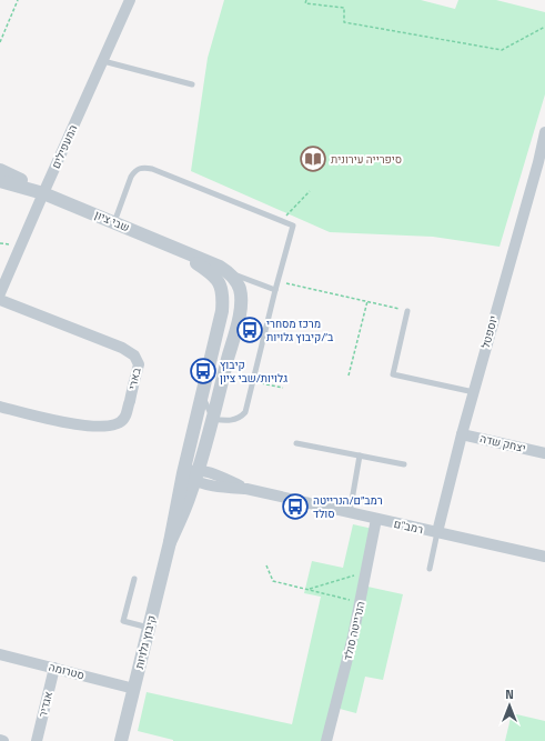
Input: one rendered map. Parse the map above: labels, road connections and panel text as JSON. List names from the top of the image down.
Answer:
{
  "streets": {
    "street": [
      "המעפילים",
      "שבי ציון",
      "יוספטל",
      "בארי",
      "יצחק שדה",
      "רמב\"ם",
      "הנרייטה סולד",
      "קיבוץ גלויות",
      "סטרומה",
      "אגדיר"
    ]
  },
  "crossings": [
    ["המעפילים", "שבי ציון"],
    ["שבי ציון", "קיבוץ גלויות"],
    ["יוספטל", "יצחק שדה"],
    ["יוספטל", "רמב\"ם"],
    ["רמב\"ם", "הנרייטה סולד"],
    ["רמב\"ם", "קיבוץ גלויות"],
    ["קיבוץ גלויות", "סטרומה"],
    ["סטרומה", "אגדיר"]
  ],
  "places": {
    "library": ["סיפרייה עירונית"],
    "bus stop": ["מרכז מסחרי ב׳/קיבוץ גלויות", "קיבוץ גלויות/שבי ציון", "רמב״ם/הנרייטה סולד"]
  },
  "north": "top"
}
